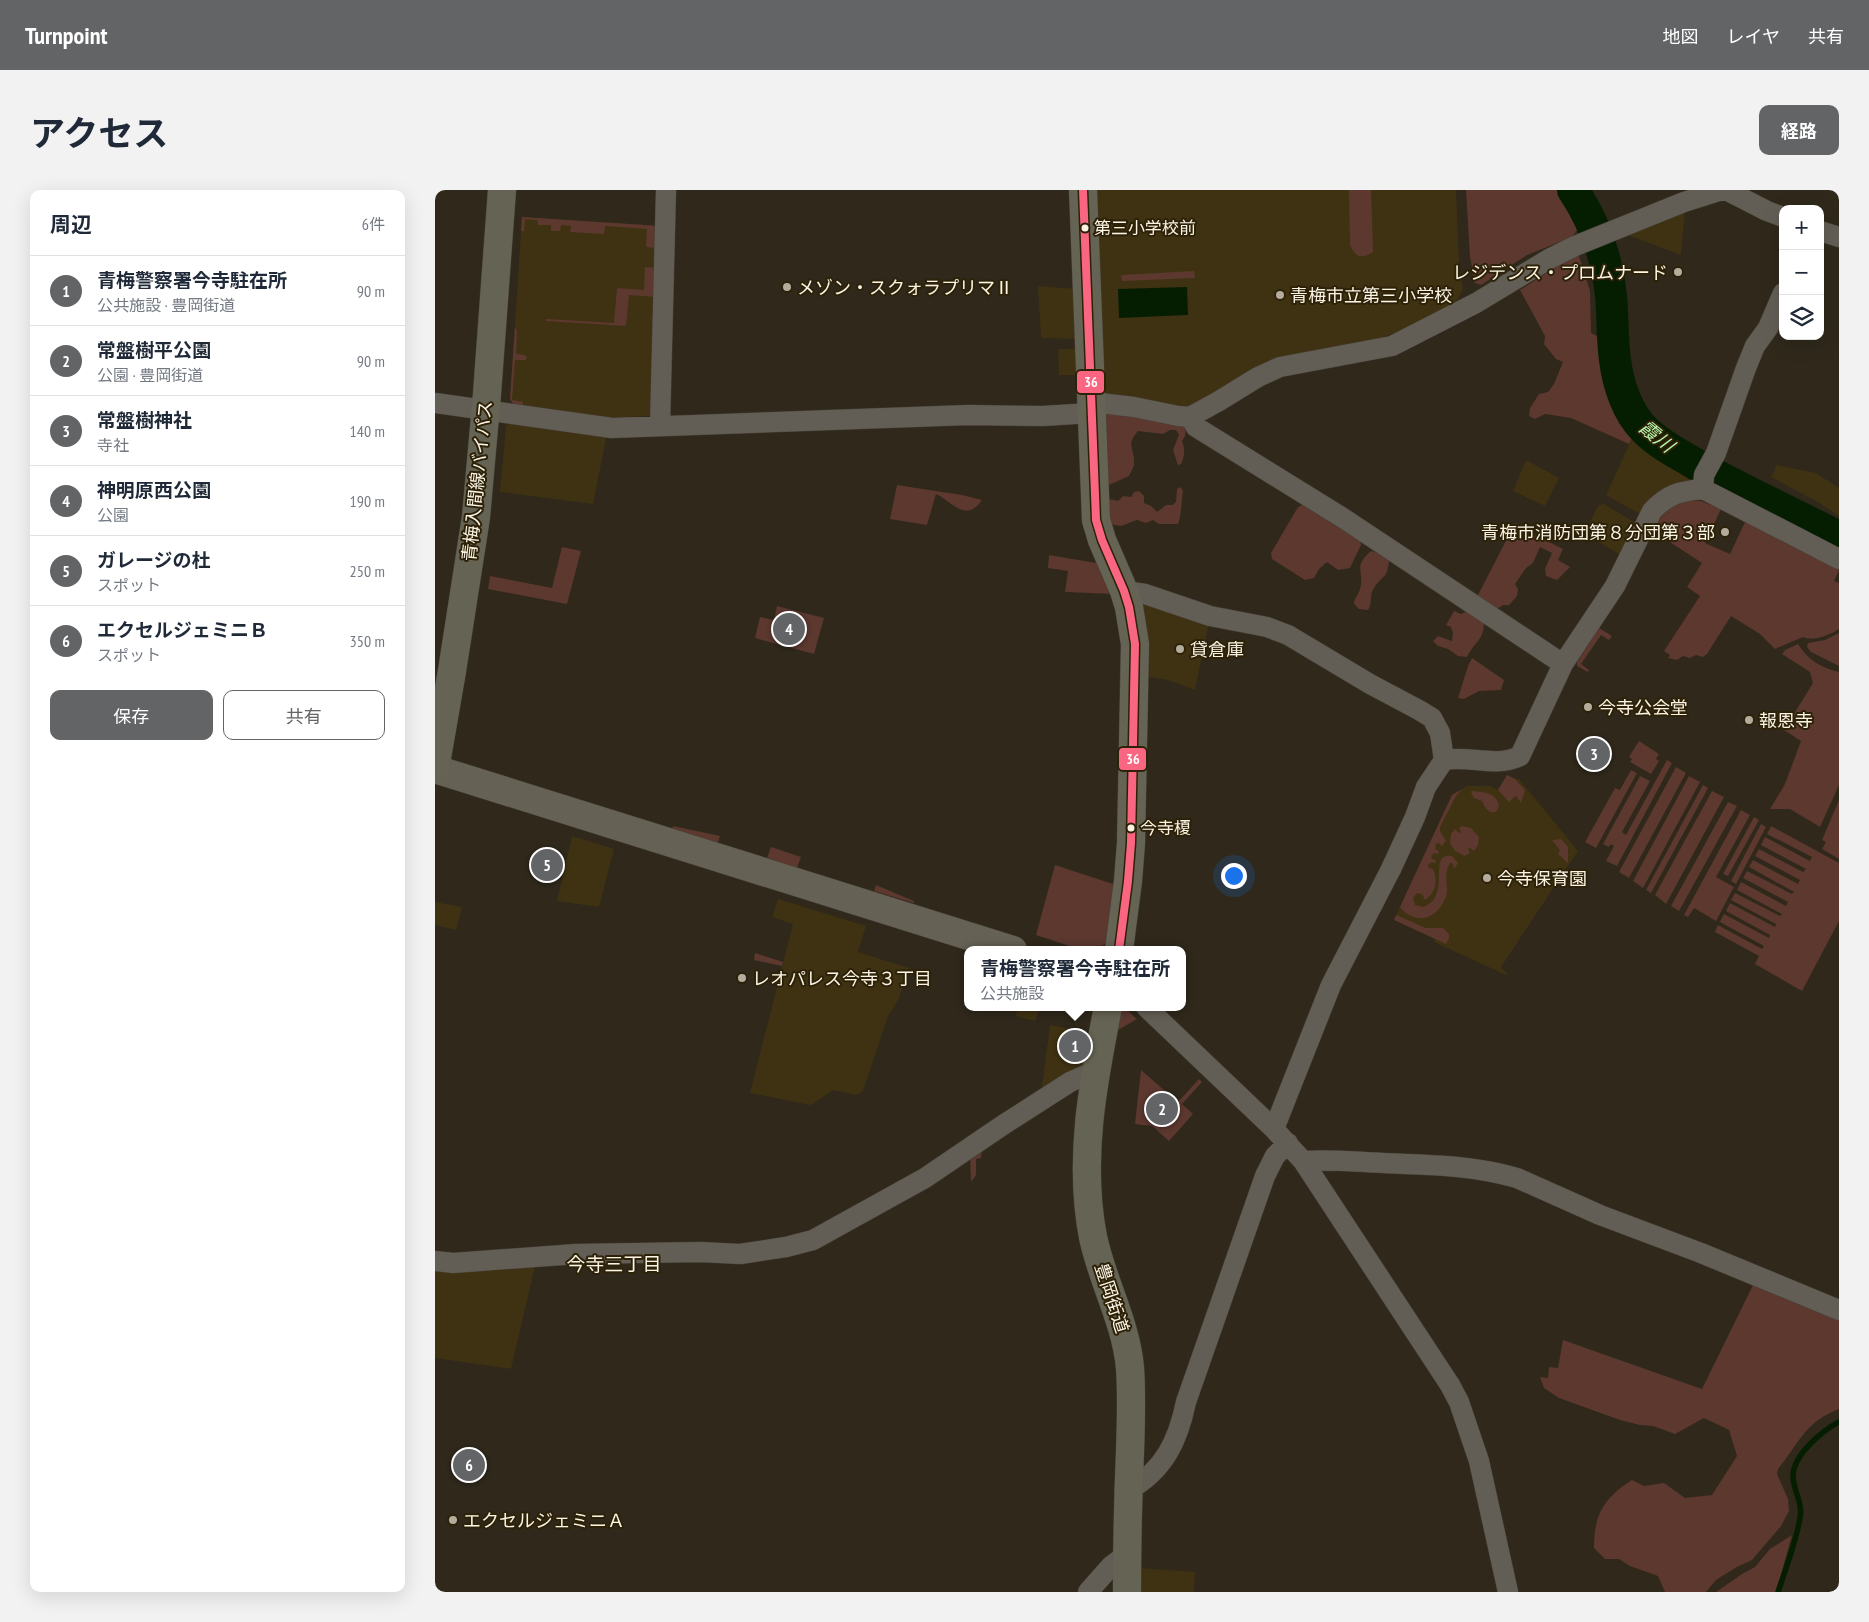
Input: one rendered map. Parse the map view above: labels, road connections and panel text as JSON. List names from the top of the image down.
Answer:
{
  "streets": {
    "main road": ["青梅入間線バイパス", "豊岡街道"]
  },
  "districts": ["今寺三丁目"],
  "water": ["霞川"],
  "places": [
    "第三小学校前",
    "レジデンス・プロムナード",
    "メゾン・スクォラプリマⅡ",
    "青梅市立第三小学校",
    "青梅市消防団第８分団第３部",
    "貸倉庫",
    "今寺公会堂",
    "報恩寺",
    "今寺榎",
    "今寺保育園",
    "レオパレス今寺３丁目",
    "エクセルジェミニＡ"
  ],
  "lines": ["transit line 36"],
  "page": {
    "header": "Turnpoint",
    "nav": ["地図", "レイヤ", "共有"],
    "title": "アクセス",
    "buttons": [
      "経路",
      ["保存", "共有"]
    ],
    "heading": ["周辺", "6件"],
    "map_buttons": ["+", "−"],
    "list": [
      {
        "mark": "1",
        "name": "青梅警察署今寺駐在所",
        "note": "公共施設 · 豊岡街道",
        "value": "90 m"
      },
      {
        "mark": "2",
        "name": "常盤樹平公園",
        "note": "公園 · 豊岡街道",
        "value": "90 m"
      },
      {
        "mark": "3",
        "name": "常盤樹神社",
        "note": "寺社",
        "value": "140 m"
      },
      {
        "mark": "4",
        "name": "神明原西公園",
        "note": "公園",
        "value": "190 m"
      },
      {
        "mark": "5",
        "name": "ガレージの杜",
        "note": "スポット",
        "value": "250 m"
      },
      {
        "mark": "6",
        "name": "エクセルジェミニＢ",
        "note": "スポット",
        "value": "350 m"
      }
    ],
    "pins": [
      "4",
      "3",
      "5",
      "1",
      "2",
      "6"
    ],
    "popup": ["青梅警察署今寺駐在所", "公共施設"]
  }
}
